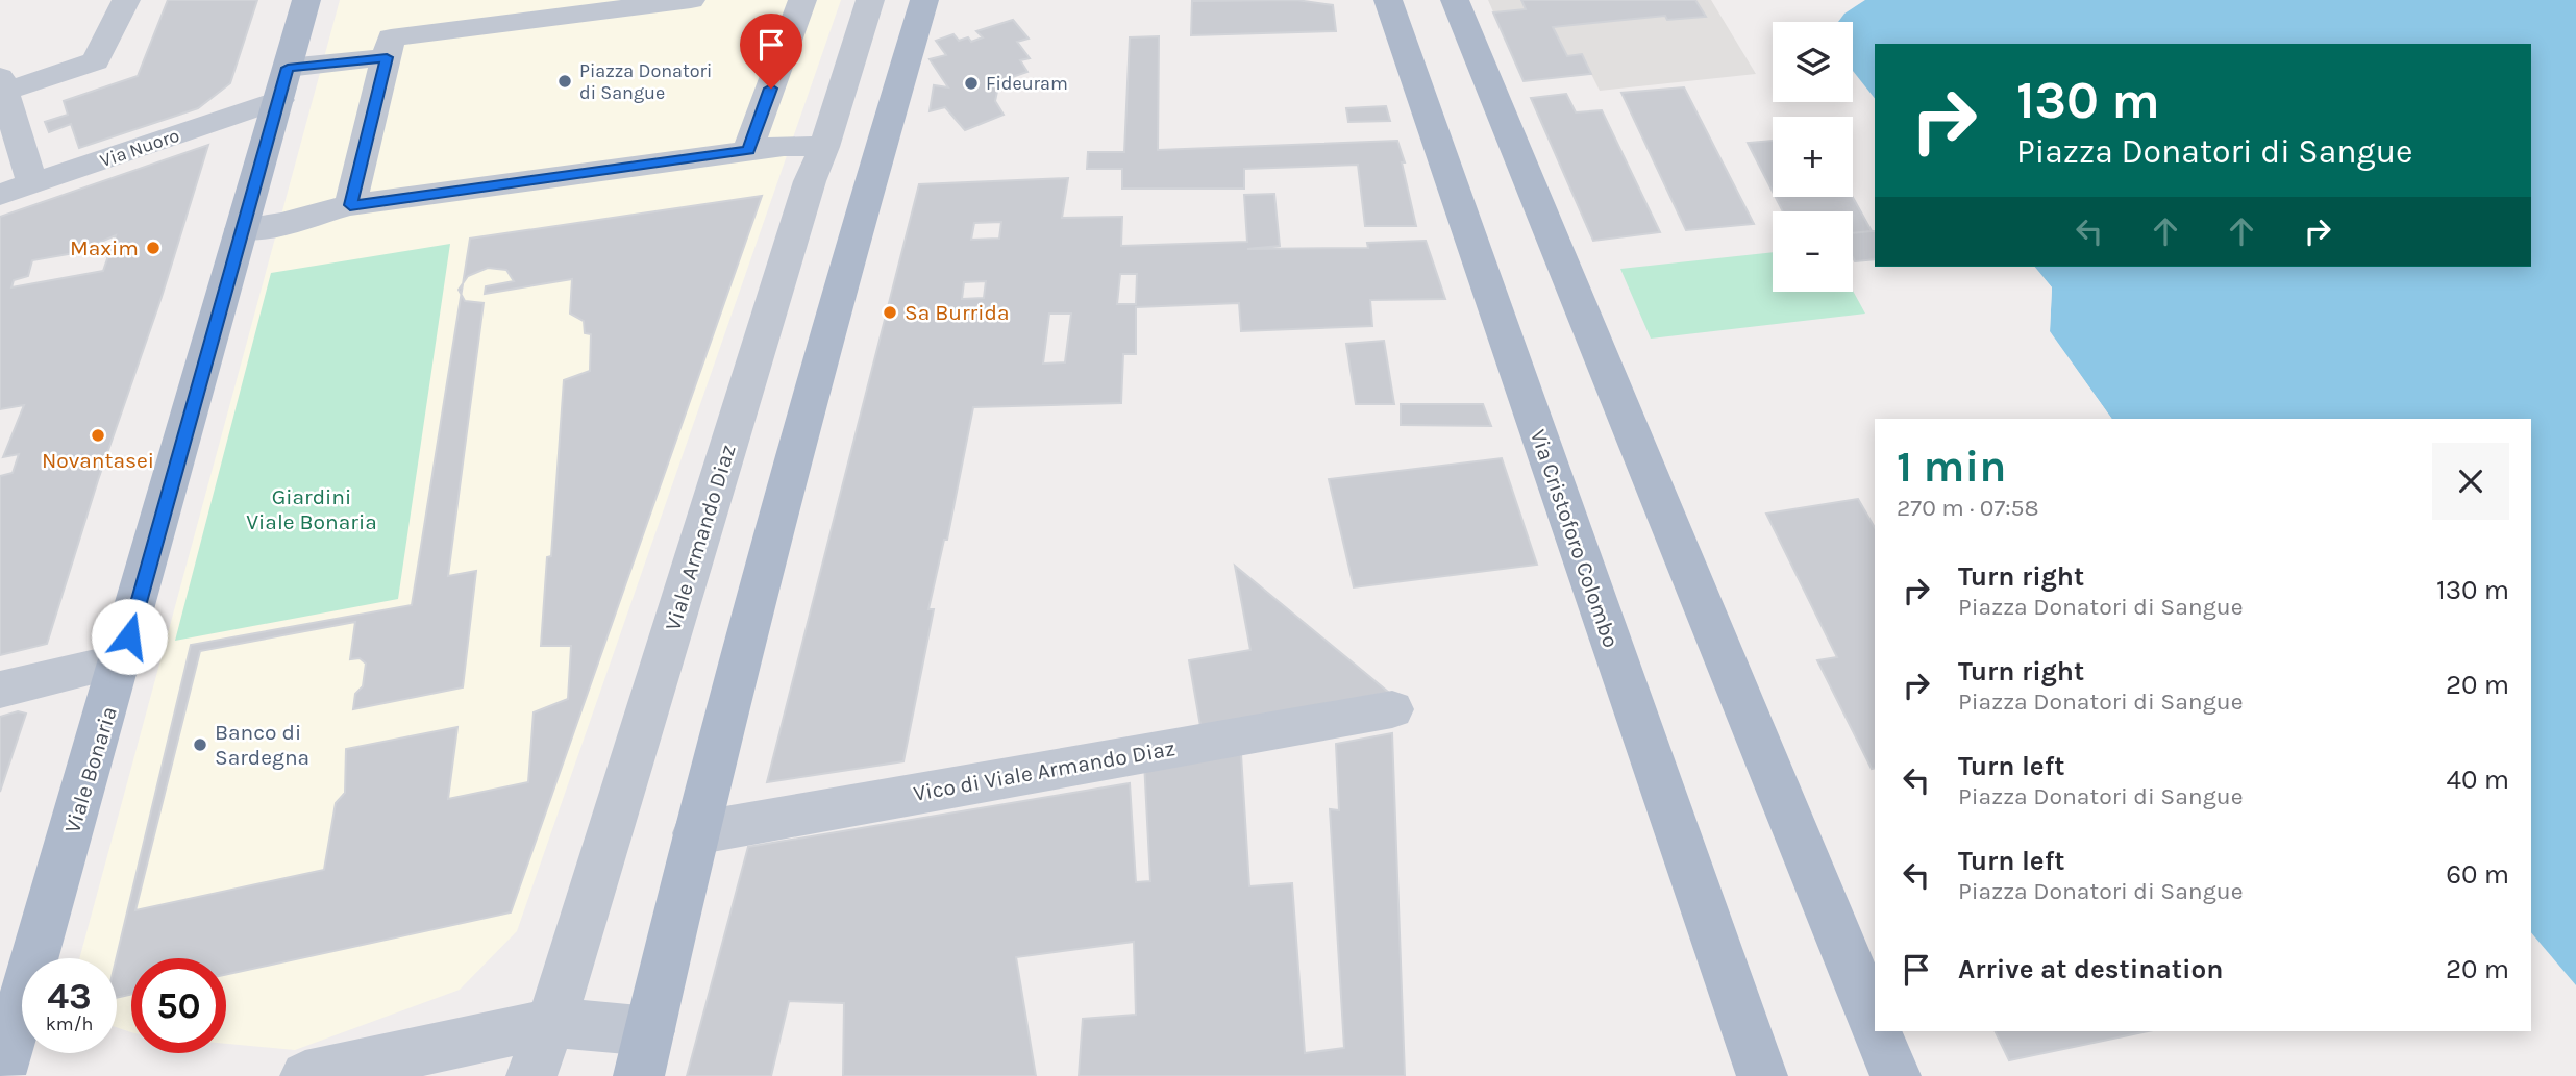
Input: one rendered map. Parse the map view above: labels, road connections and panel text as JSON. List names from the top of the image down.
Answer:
{
  "streets": {
    "main road": ["Via Cristoforo Colombo", "Viale Bonaria"],
    "street": ["Via Nuoro", "Viale Armando Diaz", "Vico di Viale Armando Diaz"]
  },
  "crossings": [
    ["Via Nuoro", "Viale Bonaria"]
  ],
  "parks": ["Giardini Viale Bonaria"],
  "places": [
    "Piazza Donatori di Sangue",
    "Fideuram",
    "Maxim",
    "Sa Burrida",
    "Novantasei",
    "Banco di Sardegna"
  ],
  "page": {
    "map_buttons": ["+", "−"],
    "turn": ["130 m", "Piazza Donatori di Sangue"],
    "heading": ["1 min", "270 m · 07:58"],
    "list": [
      {
        "name": "Turn right",
        "note": "Piazza Donatori di Sangue",
        "value": "130 m"
      },
      {
        "name": "Turn right",
        "note": "Piazza Donatori di Sangue",
        "value": "20 m"
      },
      {
        "name": "Turn left",
        "note": "Piazza Donatori di Sangue",
        "value": "40 m"
      },
      {
        "name": "Turn left",
        "note": "Piazza Donatori di Sangue",
        "value": "60 m"
      },
      {
        "name": "Arrive at destination",
        "value": "20 m"
      }
    ],
    "speed": "43 km/h",
    "limit": "50"
  }
}
